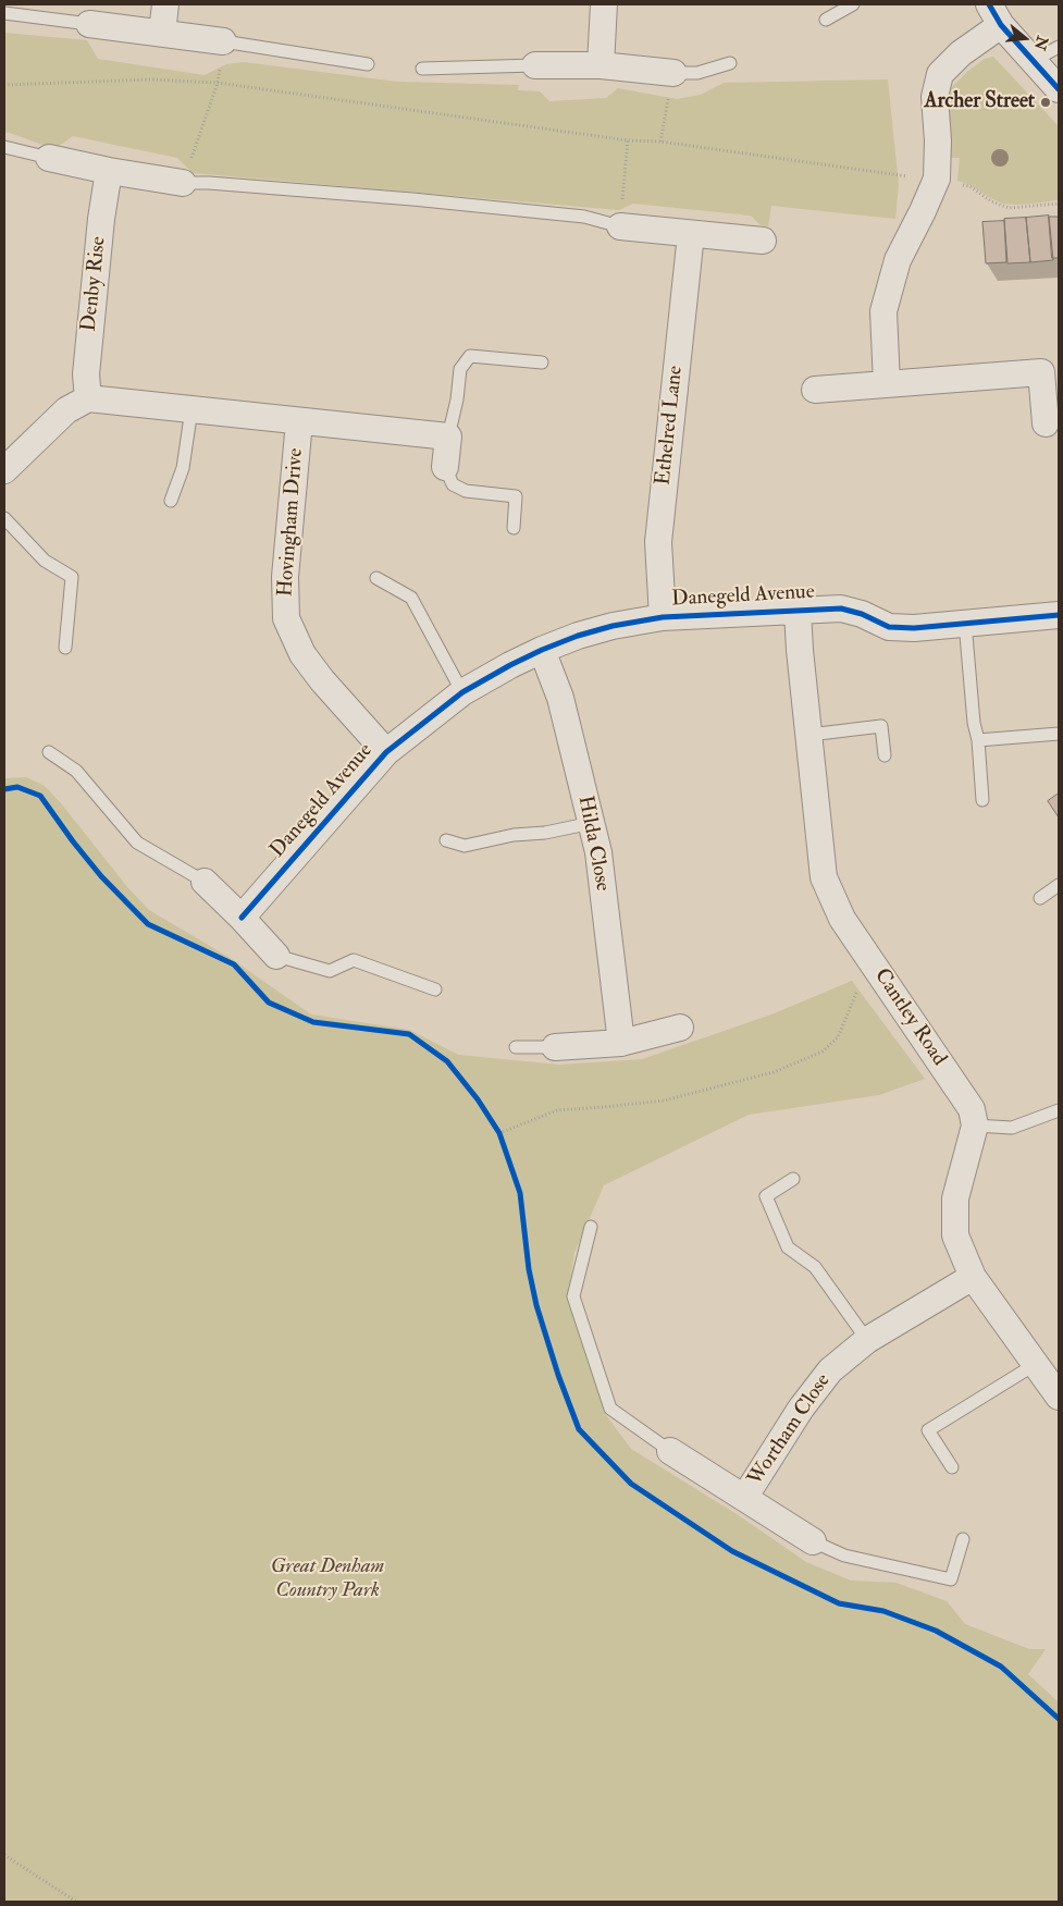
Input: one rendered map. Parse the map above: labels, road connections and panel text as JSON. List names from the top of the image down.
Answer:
{
  "streets": {
    "street": [
      "Denby Rise",
      "Ethelred Lane",
      "Hovingham Drive",
      "Danegeld Avenue",
      "Hilda Close",
      "Cantley Road",
      "Wortham Close"
    ]
  },
  "crossings": [
    ["Denby Rise", "Hovingham Drive"],
    ["Ethelred Lane", "Danegeld Avenue"],
    ["Hovingham Drive", "Danegeld Avenue"],
    ["Danegeld Avenue", "Hilda Close"],
    ["Danegeld Avenue", "Cantley Road"]
  ],
  "parks": ["Great Denham Country Park"],
  "places": ["Archer Street"],
  "north": "right"
}
